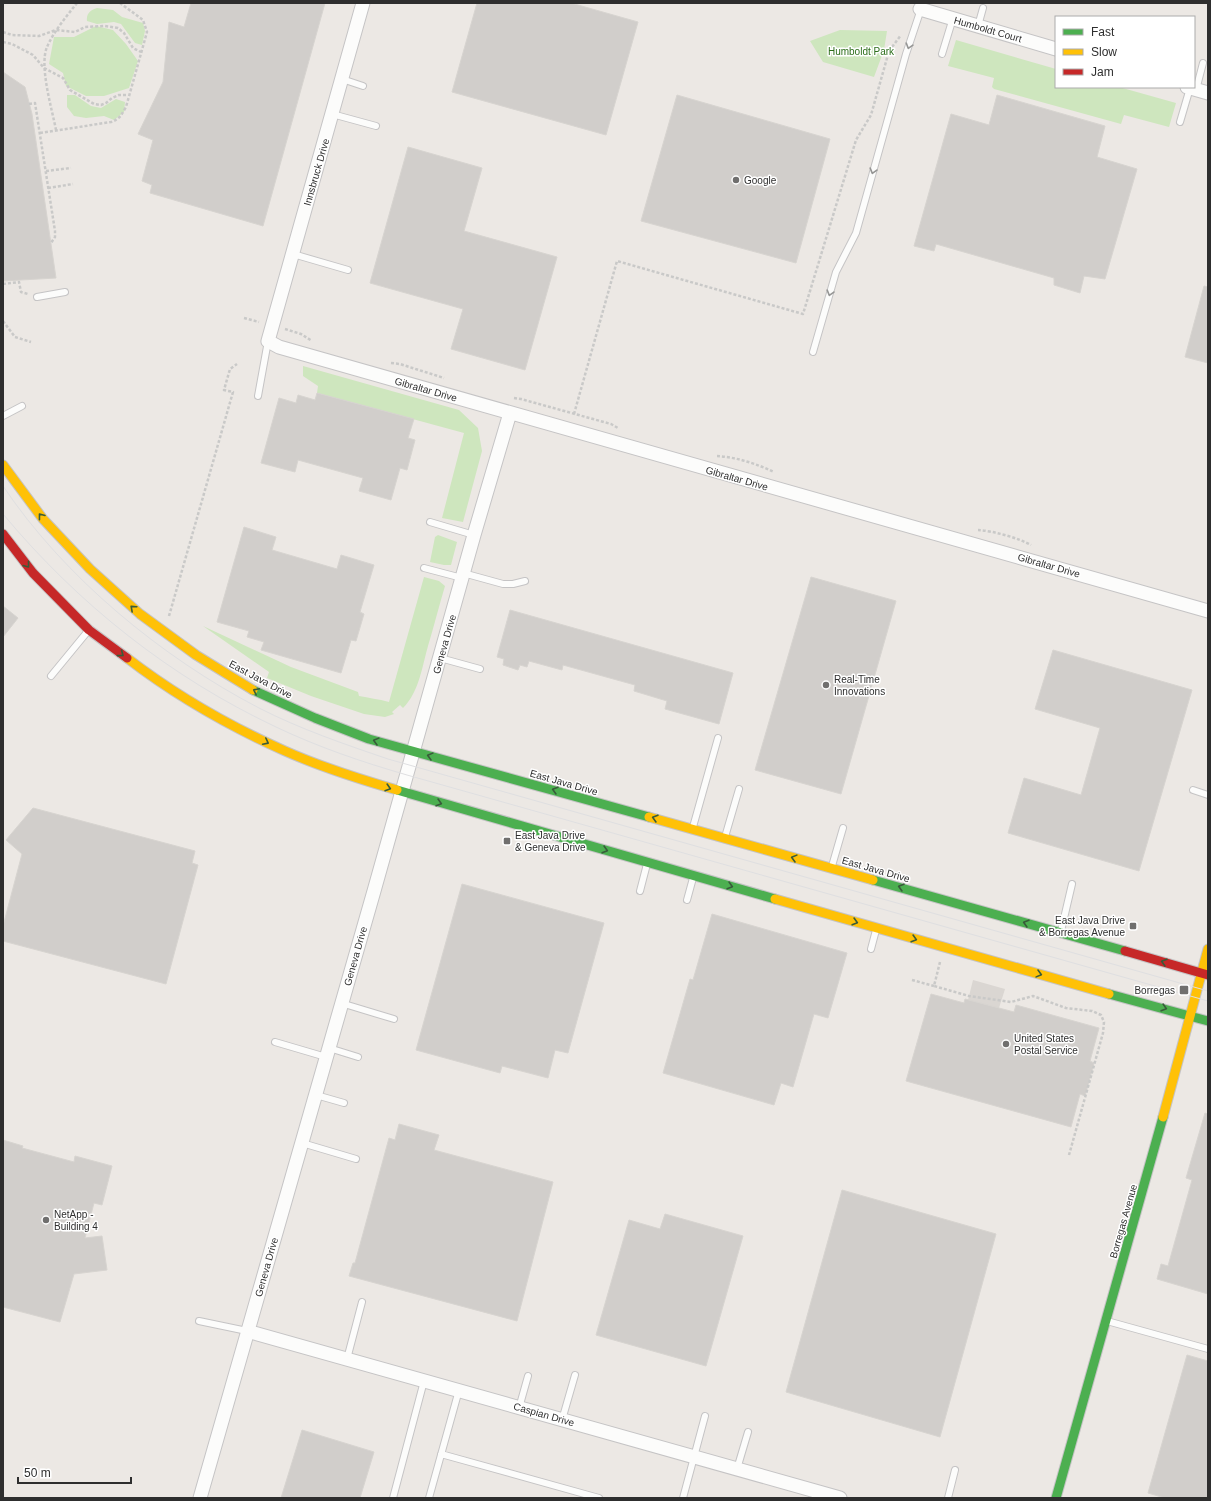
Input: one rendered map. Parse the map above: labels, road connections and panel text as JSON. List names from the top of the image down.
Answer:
{
  "streets": {
    "main road": ["East Java Drive", "Borregas Avenue"],
    "street": [
      "Humboldt Court",
      "Innsbruck Drive",
      "Gibraltar Drive",
      "Geneva Drive",
      "Caspian Drive"
    ]
  },
  "crossings": [
    ["Innsbruck Drive", "Gibraltar Drive"],
    ["Gibraltar Drive", "Geneva Drive"],
    ["Geneva Drive", "East Java Drive"],
    ["Geneva Drive", "Caspian Drive"],
    ["East Java Drive", "Borregas Avenue"]
  ],
  "parks": ["Humboldt Park"],
  "places": {
    "other": [
      "Google",
      "Real-Time Innovations",
      "United States Postal Service",
      "NetApp - Building 4"
    ],
    "transit": ["East Java Drive & Geneva Drive", "East Java Drive & Borregas Avenue", "Borregas"]
  },
  "legend": ["Fast", "Slow", "Jam"],
  "scale_bar": "50 m"
}
